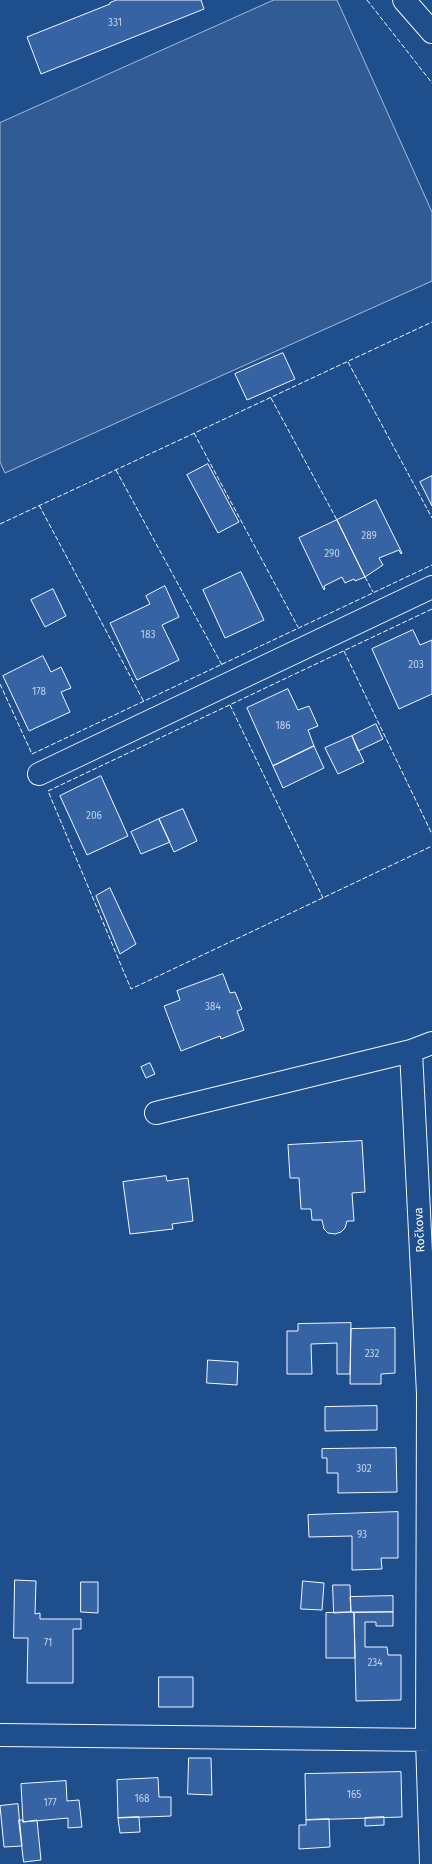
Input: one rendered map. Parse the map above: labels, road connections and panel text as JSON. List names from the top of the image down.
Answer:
{
  "streets": {
    "street": ["Ročkova"]
  },
  "house_numbers": [
    "331",
    "289",
    "290",
    "183",
    "203",
    "178",
    "186",
    "206",
    "384",
    "232",
    "302",
    "93",
    "71",
    "234",
    "165",
    "168",
    "177"
  ]
}
